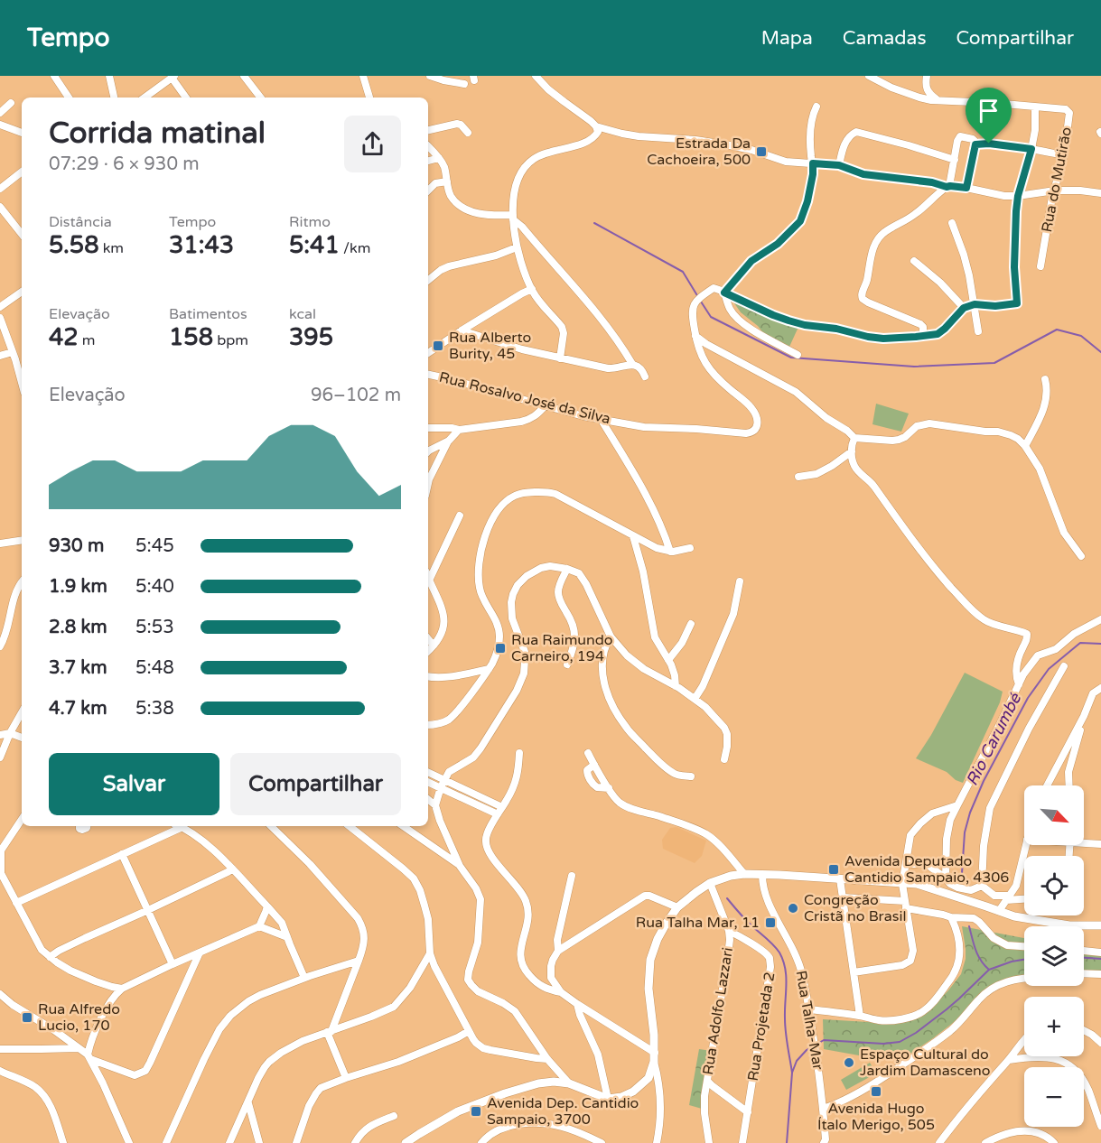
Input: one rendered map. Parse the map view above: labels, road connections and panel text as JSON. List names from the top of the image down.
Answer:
{
  "streets": {
    "street": [
      "Rua do Mutirão",
      "Rua Rosalvo José da Silva",
      "Rua Adolfo Lazzari",
      "Rua Talha-Mar",
      "Rua Projetada 2"
    ]
  },
  "crossings": [
    ["Rua Adolfo Lazzari", "Rua Projetada 2"]
  ],
  "water": ["Rio Carumbé"],
  "places": {
    "transit": [
      "Estrada Da Cachoeira, 500",
      "Rua Alberto Burity, 45",
      "Rua Raimundo Carneiro, 194",
      "Avenida Deputado Cantidio Sampaio, 4306",
      "Rua Talha Mar, 11",
      "Rua Alfredo Lucio, 170",
      "Avenida Hugo Ítalo Merigo, 505",
      "Avenida Dep. Cantidio Sampaio, 3700"
    ],
    "other": ["Congreção Cristã no Brasil", "Espaço Cultural do Jardim Damasceno"]
  },
  "north": "bottom right",
  "page": {
    "header": "Tempo",
    "nav": ["Mapa", "Camadas", "Compartilhar"],
    "heading": ["Corrida matinal", "07:29 · 6 × 930 m"],
    "stats": [
      ["Distância", "5.58 km"],
      ["Tempo", "31:43"],
      ["Ritmo", "5:41 /km"],
      ["Elevação", "42 m"],
      ["Batimentos", "158 bpm"],
      ["kcal", "395"]
    ],
    "chart": ["Elevação", "96–102 m"],
    "list": [
      {
        "name": "930 m",
        "note": "5:45"
      },
      {
        "name": "1.9 km",
        "note": "5:40"
      },
      {
        "name": "2.8 km",
        "note": "5:53"
      },
      {
        "name": "3.7 km",
        "note": "5:48"
      },
      {
        "name": "4.7 km",
        "note": "5:38"
      }
    ],
    "buttons": ["Salvar", "Compartilhar"],
    "map_buttons": ["+", "−"]
  }
}
